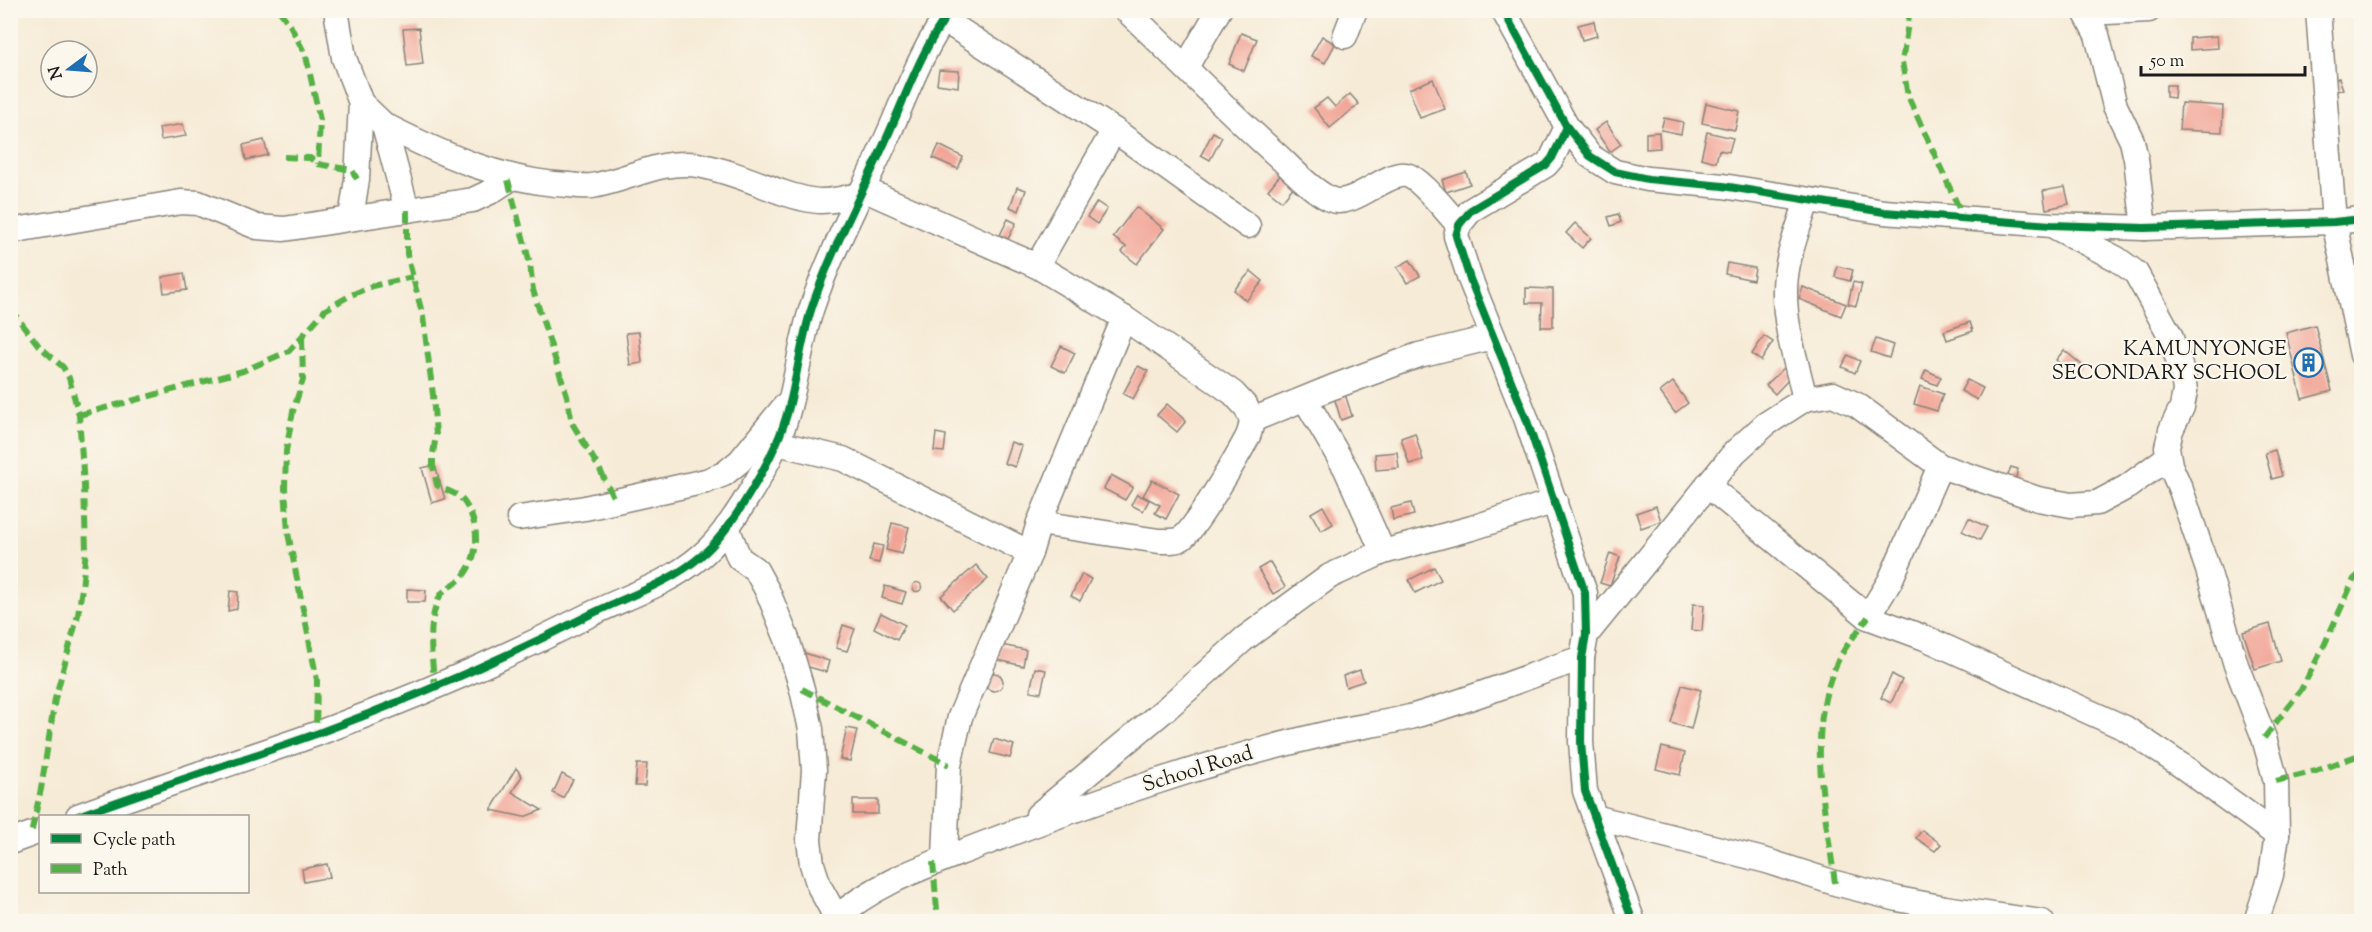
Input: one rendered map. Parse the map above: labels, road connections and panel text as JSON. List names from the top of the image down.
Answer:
{
  "streets": {
    "street": ["School Road"]
  },
  "places": {
    "building": ["KAMUNYONGE SECONDARY SCHOOL"]
  },
  "legend": ["Cycle path", "Path"],
  "scale_bar": "50 m",
  "north": "left"
}
